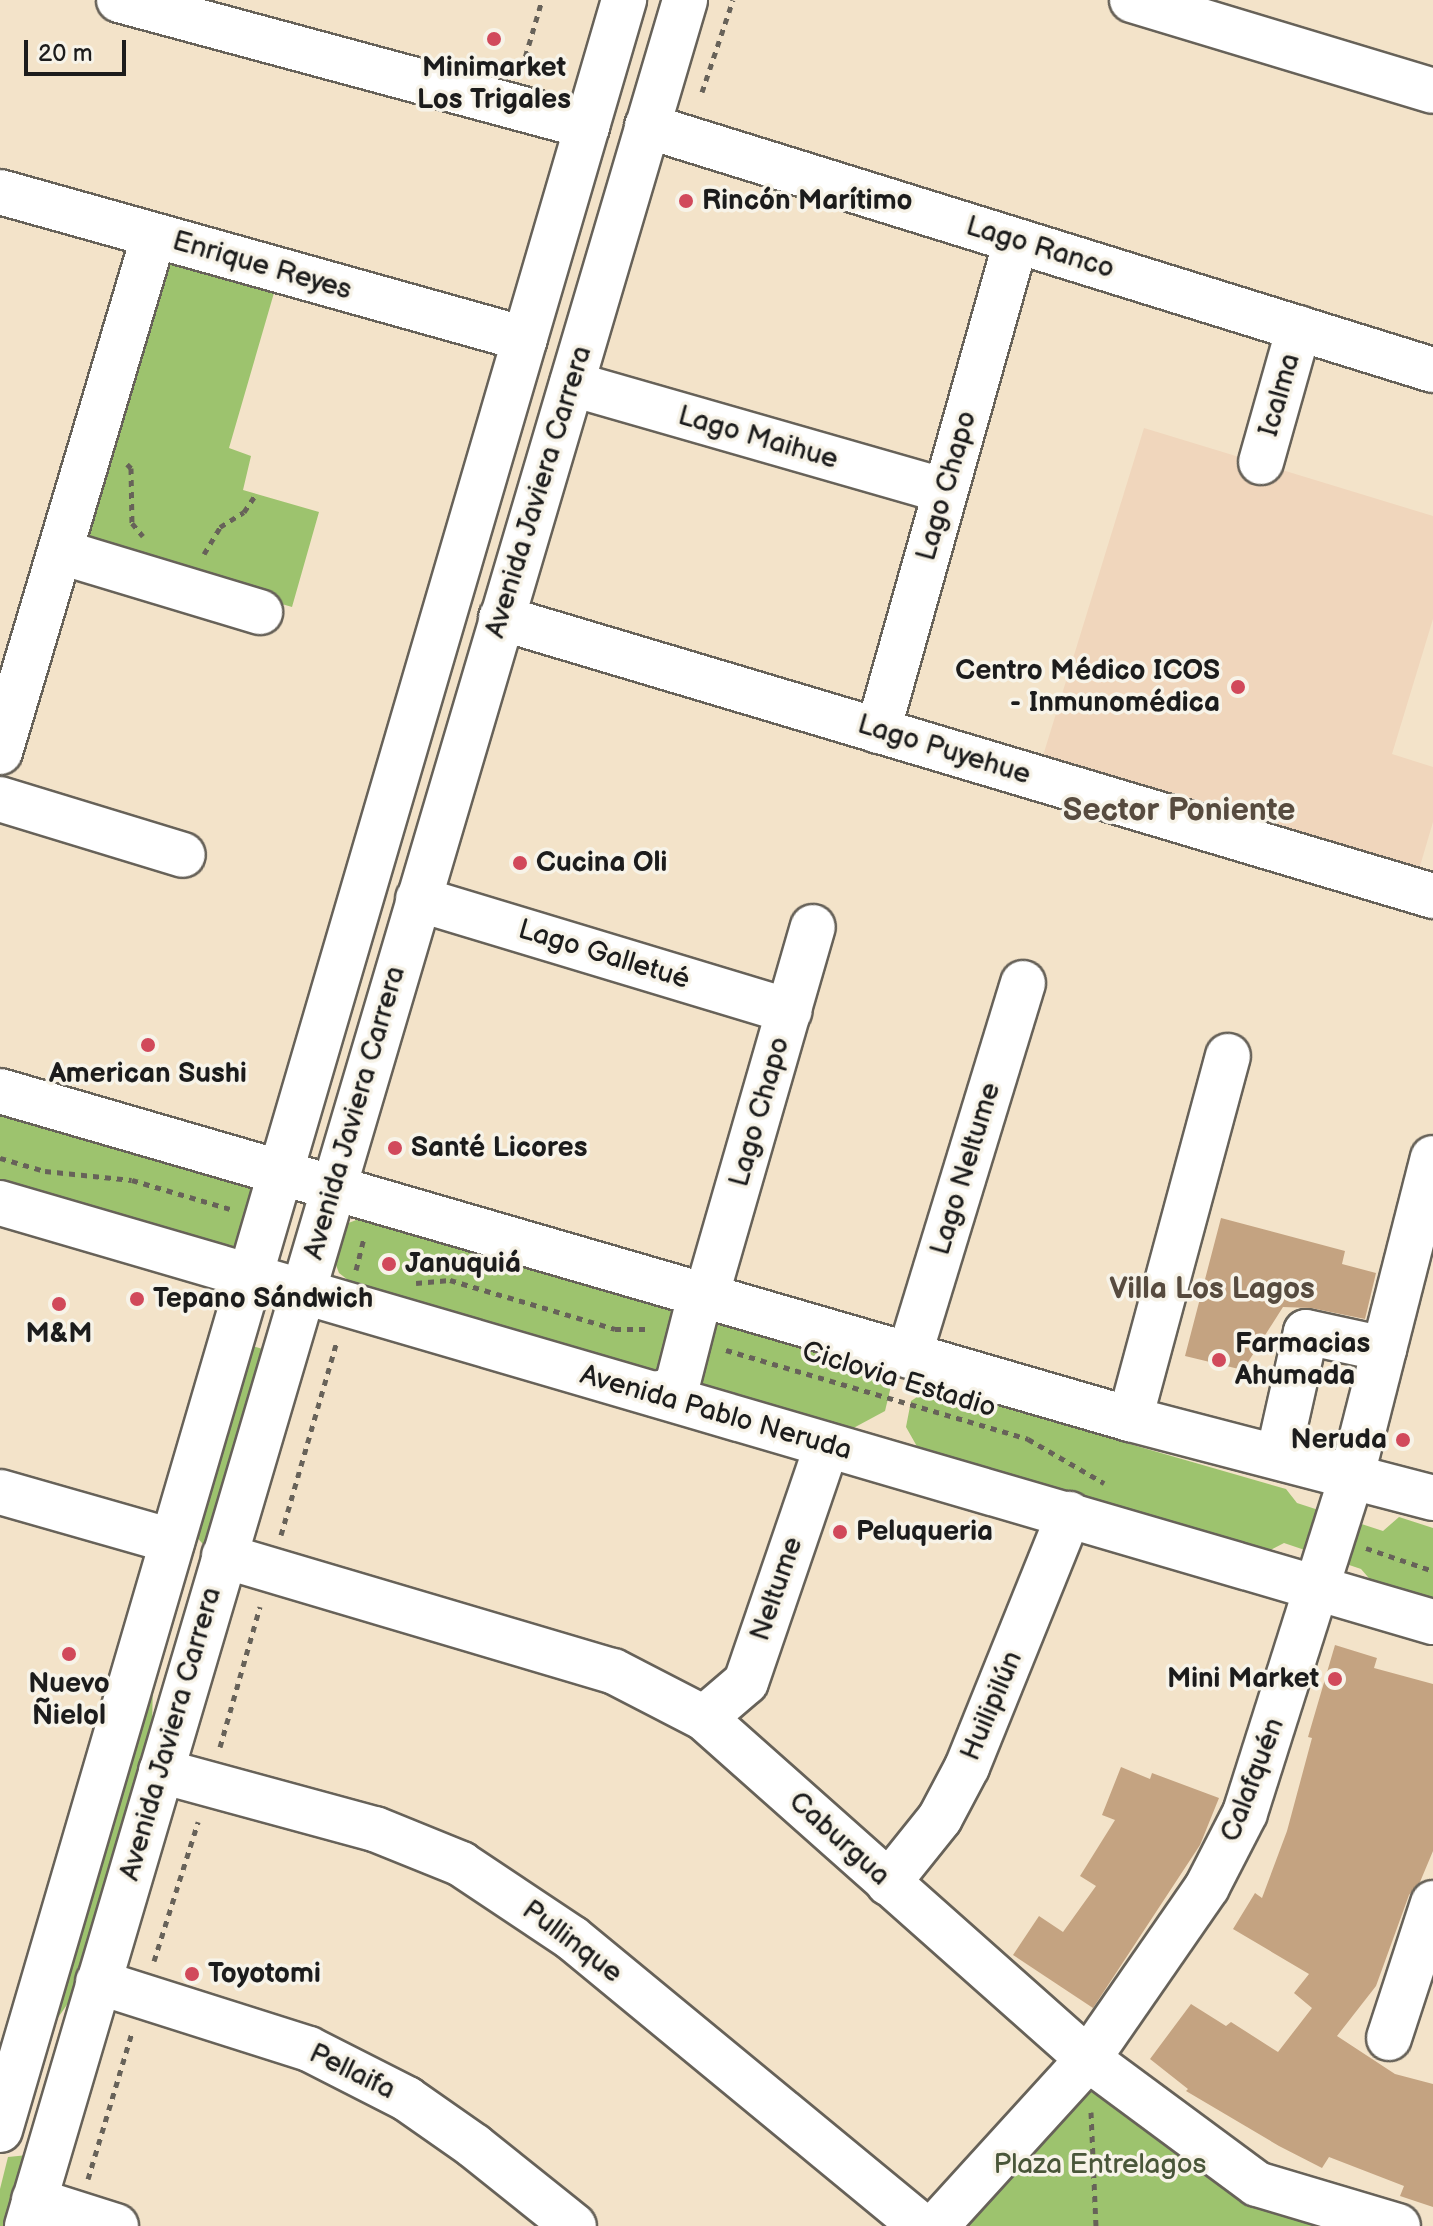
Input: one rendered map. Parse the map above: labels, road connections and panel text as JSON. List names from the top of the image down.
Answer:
{
  "streets": {
    "street": [
      "Lago Ranco",
      "Enrique Reyes",
      "Icalma",
      "Lago Maihue",
      "Lago Chapo",
      "Avenida Javiera Carrera",
      "Lago Puyehue",
      "Lago Galletué",
      "Lago Neltume",
      "Avenida Pablo Neruda",
      "Neltume",
      "Huilipilún",
      "Calafquén",
      "Caburgua",
      "Pullinque",
      "Pellaifa"
    ],
    "path": ["Ciclovia Estadio"]
  },
  "crossings": [
    ["Lago Ranco", "Icalma"],
    ["Lago Ranco", "Lago Chapo"],
    ["Lago Ranco", "Avenida Javiera Carrera"],
    ["Enrique Reyes", "Avenida Javiera Carrera"],
    ["Lago Maihue", "Lago Chapo"],
    ["Lago Maihue", "Avenida Javiera Carrera"],
    ["Lago Chapo", "Lago Puyehue"],
    ["Lago Chapo", "Lago Galletué"],
    ["Lago Chapo", "Ciclovia Estadio"],
    ["Lago Chapo", "Avenida Pablo Neruda"],
    ["Avenida Javiera Carrera", "Lago Puyehue"],
    ["Avenida Javiera Carrera", "Lago Galletué"],
    ["Avenida Javiera Carrera", "Avenida Pablo Neruda"],
    ["Avenida Javiera Carrera", "Caburgua"],
    ["Avenida Javiera Carrera", "Pullinque"],
    ["Avenida Javiera Carrera", "Pellaifa"],
    ["Avenida Pablo Neruda", "Neltume"],
    ["Avenida Pablo Neruda", "Huilipilún"],
    ["Avenida Pablo Neruda", "Calafquén"],
    ["Neltume", "Caburgua"],
    ["Huilipilún", "Caburgua"],
    ["Calafquén", "Caburgua"]
  ],
  "districts": ["Sector Poniente", "Villa Los Lagos"],
  "parks": ["Plaza Entrelagos"],
  "places": [
    "Minimarket Los Trigales",
    "Rincón Marítimo",
    "Centro Médico ICOS - Inmunomédica",
    "Cucina Oli",
    "American Sushi",
    "Santé Licores",
    "Januquiá",
    "Tepano Sándwich",
    "M&M",
    "Farmacias Ahumada",
    "Neruda",
    "Peluqueria",
    "Nuevo Ñielol",
    "Mini Market",
    "Toyotomi"
  ],
  "scale_bar": "20 m"
}
